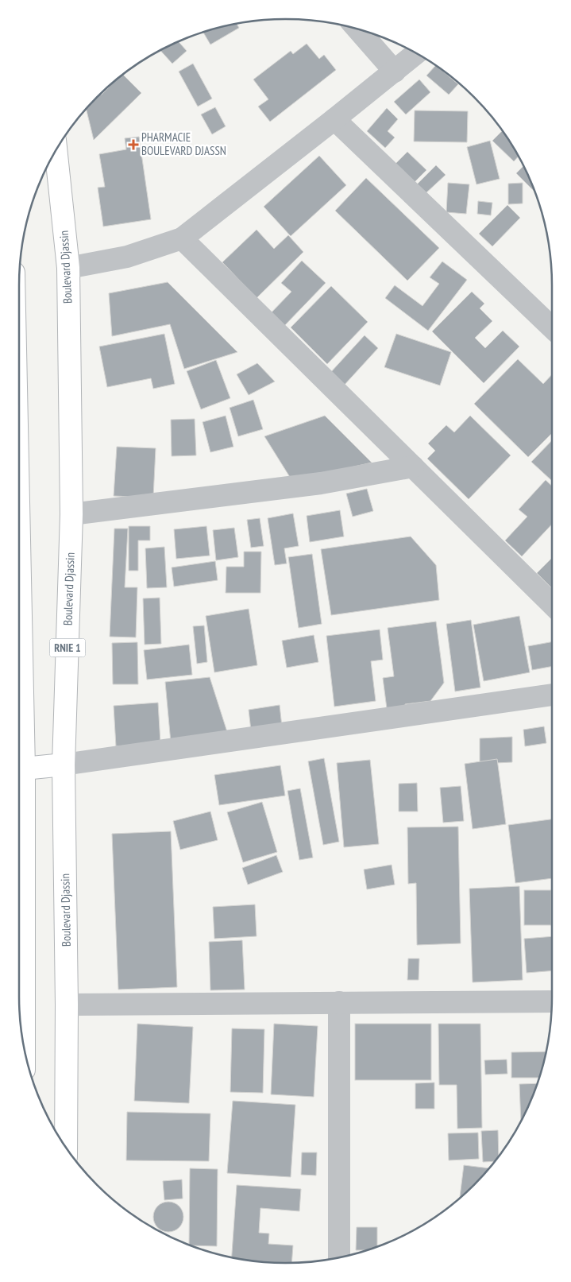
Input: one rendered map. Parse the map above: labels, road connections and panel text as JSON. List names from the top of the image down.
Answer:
{
  "streets": {
    "main road": ["Boulevard Djassin", "RNIE 1"]
  },
  "places": {
    "health": ["PHARMACIE BOULEVARD DJASSN"]
  }
}
